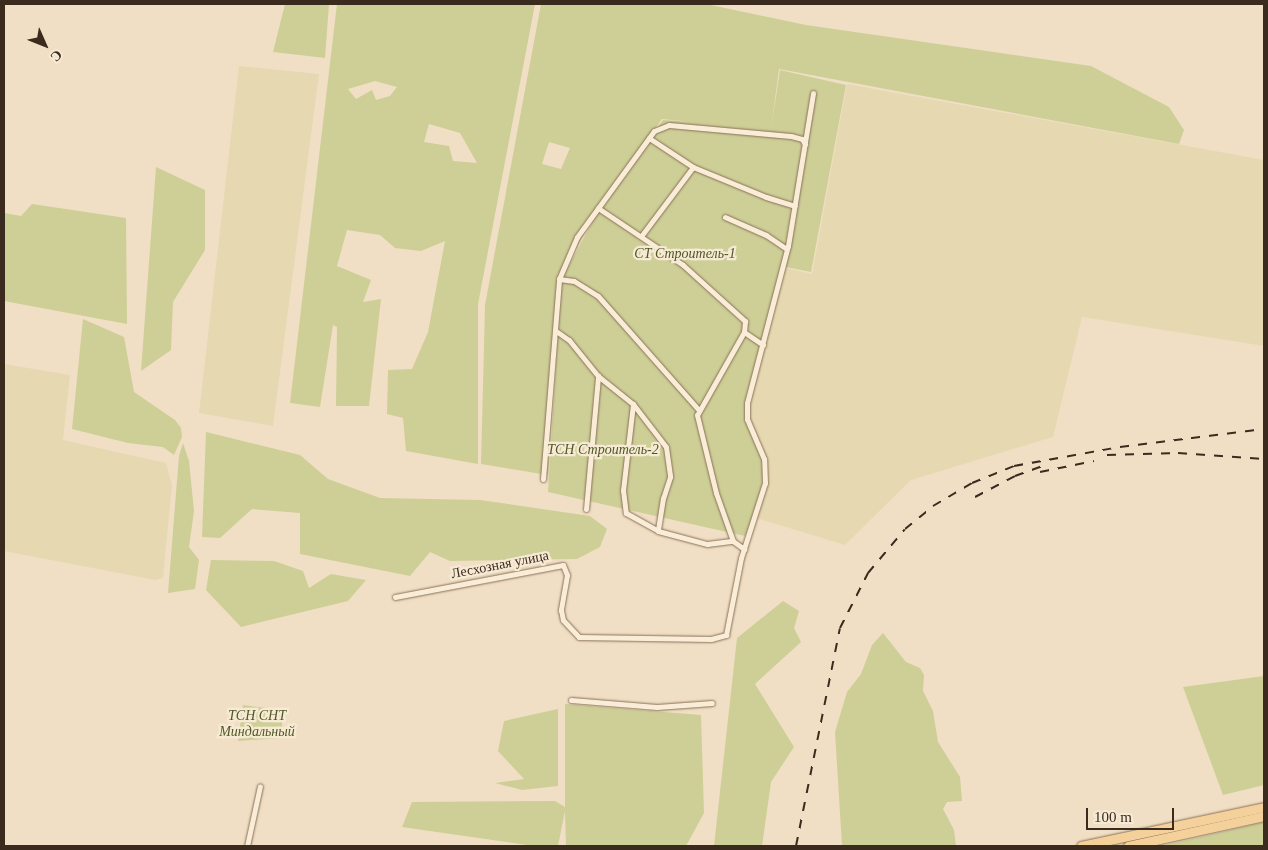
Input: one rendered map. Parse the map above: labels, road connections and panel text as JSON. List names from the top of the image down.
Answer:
{
  "streets": {
    "street": ["Лесхозная улица"]
  },
  "parks": ["СТ Строитель-1", "ТСН Строитель-2", "ТСН СНТ Миндальный"],
  "scale_bar": "100 m",
  "north": "bottom right"
}
